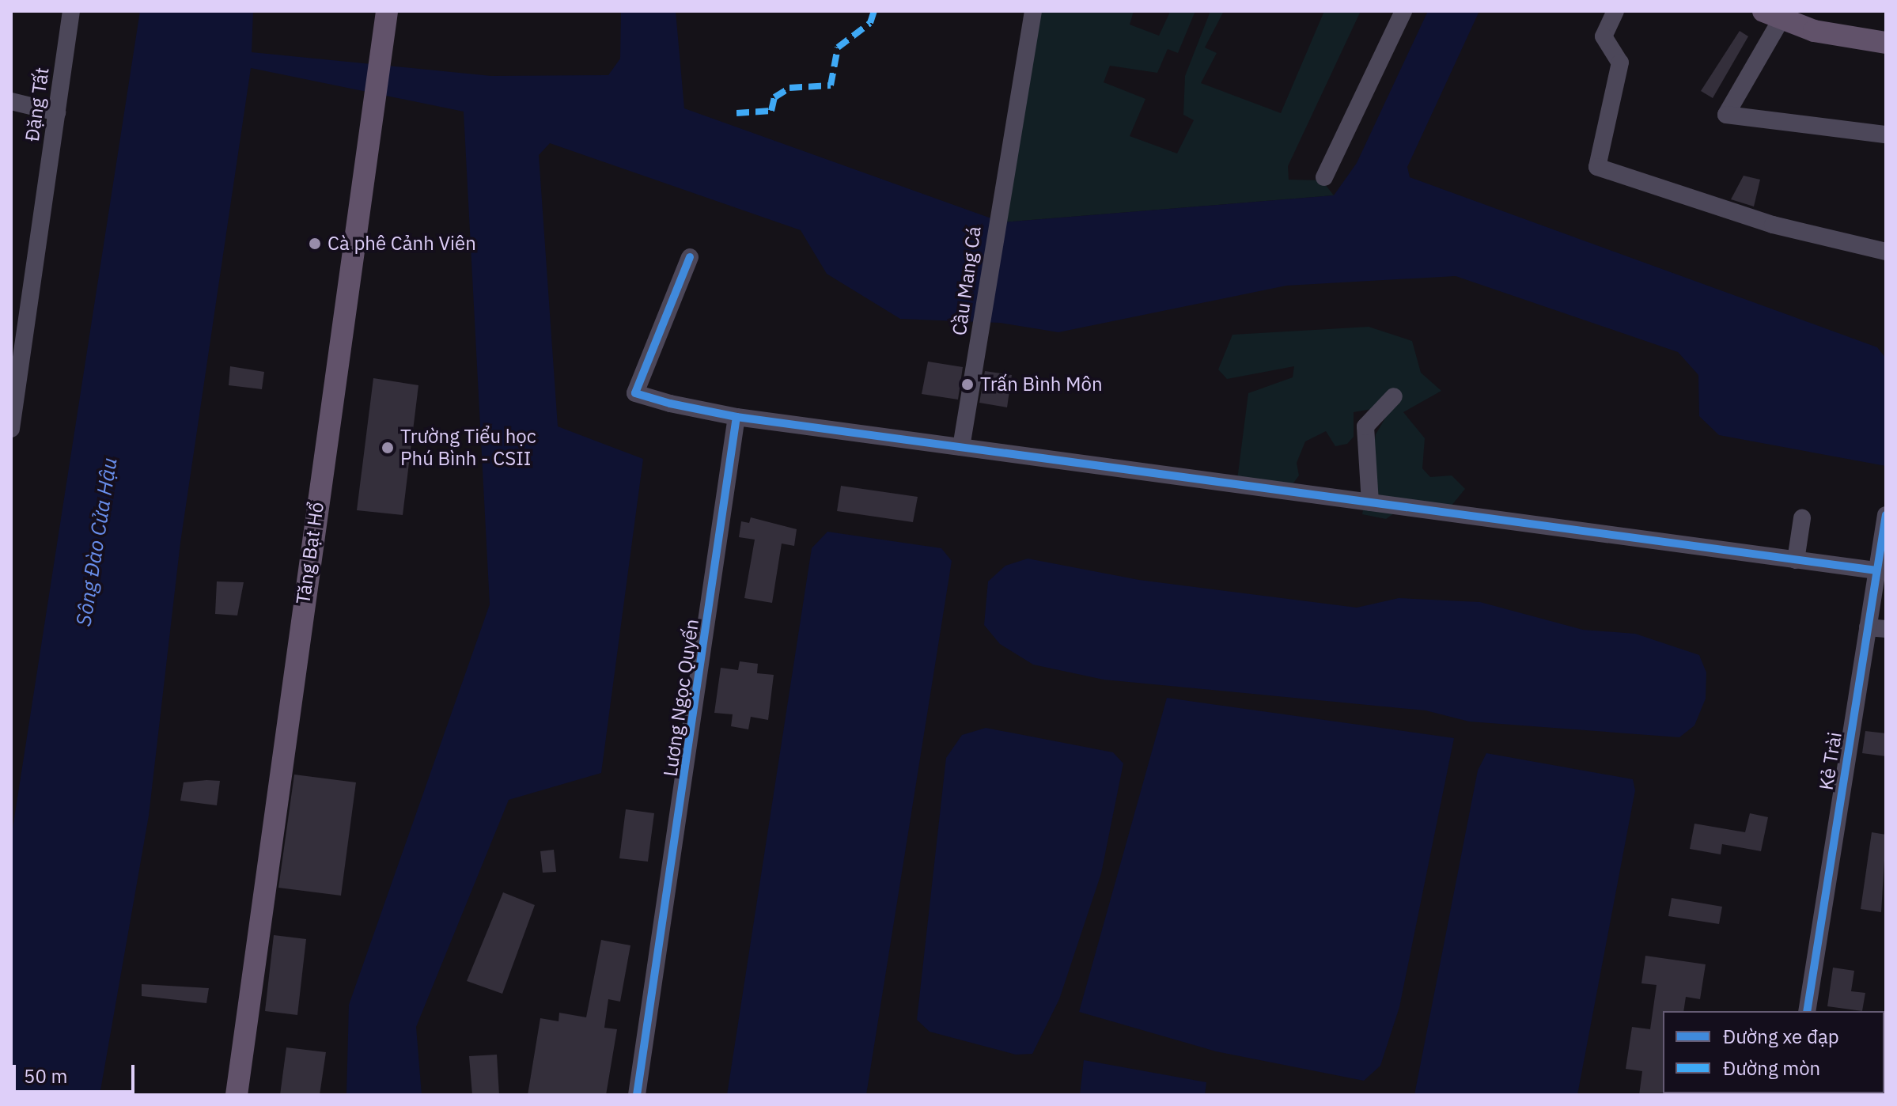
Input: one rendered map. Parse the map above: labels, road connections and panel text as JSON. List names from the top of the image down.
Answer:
{
  "streets": {
    "main road": ["Tăng Bạt Hổ"],
    "street": [
      "Đặng Tất",
      "Cầu Mang Cá",
      "Lương Ngọc Quyến",
      "Kẻ Trài"
    ]
  },
  "water": ["Sông Đào Cửa Hậu"],
  "places": ["Cà phê Cảnh Viên", "Trấn Bình Môn", "Trường Tiểu học Phú Bình - CSII"],
  "legend": ["Đường xe đạp", "Đường mòn"],
  "scale_bar": "50 m"
}
